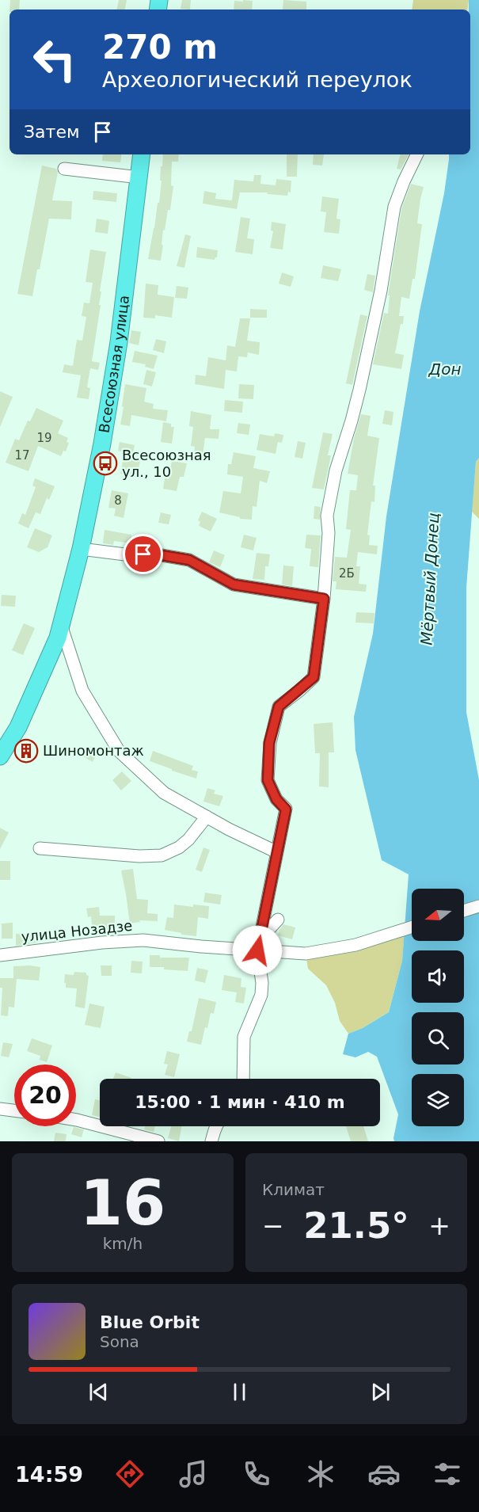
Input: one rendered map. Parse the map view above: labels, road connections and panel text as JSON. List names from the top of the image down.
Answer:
{
  "streets": {
    "highway": ["Всесоюзная улица"],
    "street": ["улица Нозадзе"]
  },
  "water": ["Дон", "Мёртвый Донец"],
  "places": {
    "bus stop": ["Всесоюзная ул., 10"],
    "building": ["Шиномонтаж"]
  },
  "house_numbers": [
    "19",
    "17",
    "8",
    "2Б"
  ],
  "north": "left",
  "page": {
    "turn": ["270 m", "Археологический переулок"],
    "then": "Затем",
    "limit": "20",
    "trip": "15:00 · 1 мин · 410 m",
    "tile": [
      ["16", "km/h"],
      "Климат"
    ],
    "heat": ["−", "21.5°", "+"],
    "song": ["Blue Orbit", "Sona"],
    "tabs": "14:59"
  }
}
